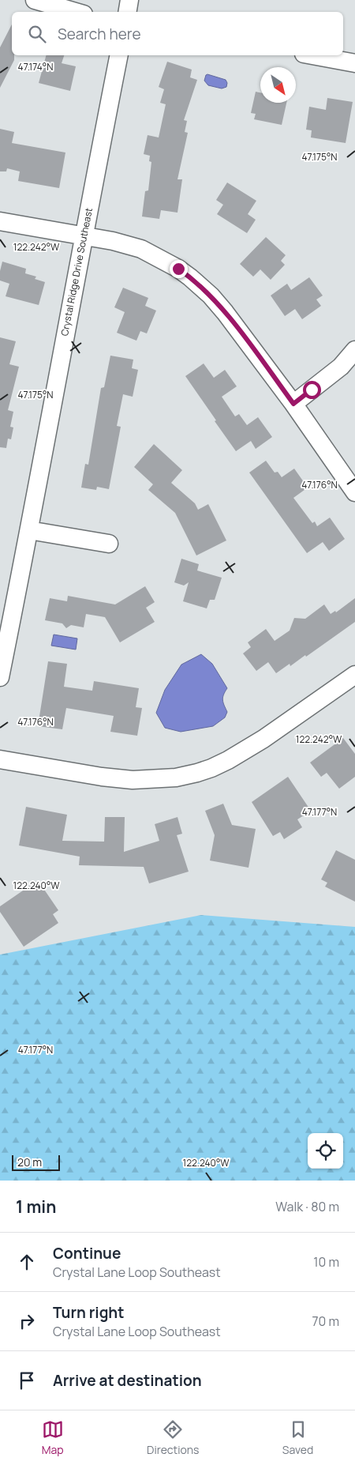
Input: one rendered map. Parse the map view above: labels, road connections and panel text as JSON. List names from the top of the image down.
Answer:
{
  "streets": {
    "street": ["Crystal Ridge Drive Southeast"]
  },
  "scale_bar": "20 m",
  "north": "bottom right",
  "page": {
    "search": "Search here",
    "scale": "20 m",
    "heading": ["1 min", "Walk · 80 m"],
    "list": [
      ["Continue", "Crystal Lane Loop Southeast", "10 m"],
      ["Turn right", "Crystal Lane Loop Southeast", "70 m"],
      "Arrive at destination"
    ],
    "nav": ["Map", "Directions", "Saved"]
  },
  "coordinates": [
    "47.174°N",
    "47.175°N",
    "122.242°W",
    "47.176°N",
    "47.177°N",
    "122.240°W"
  ]
}
